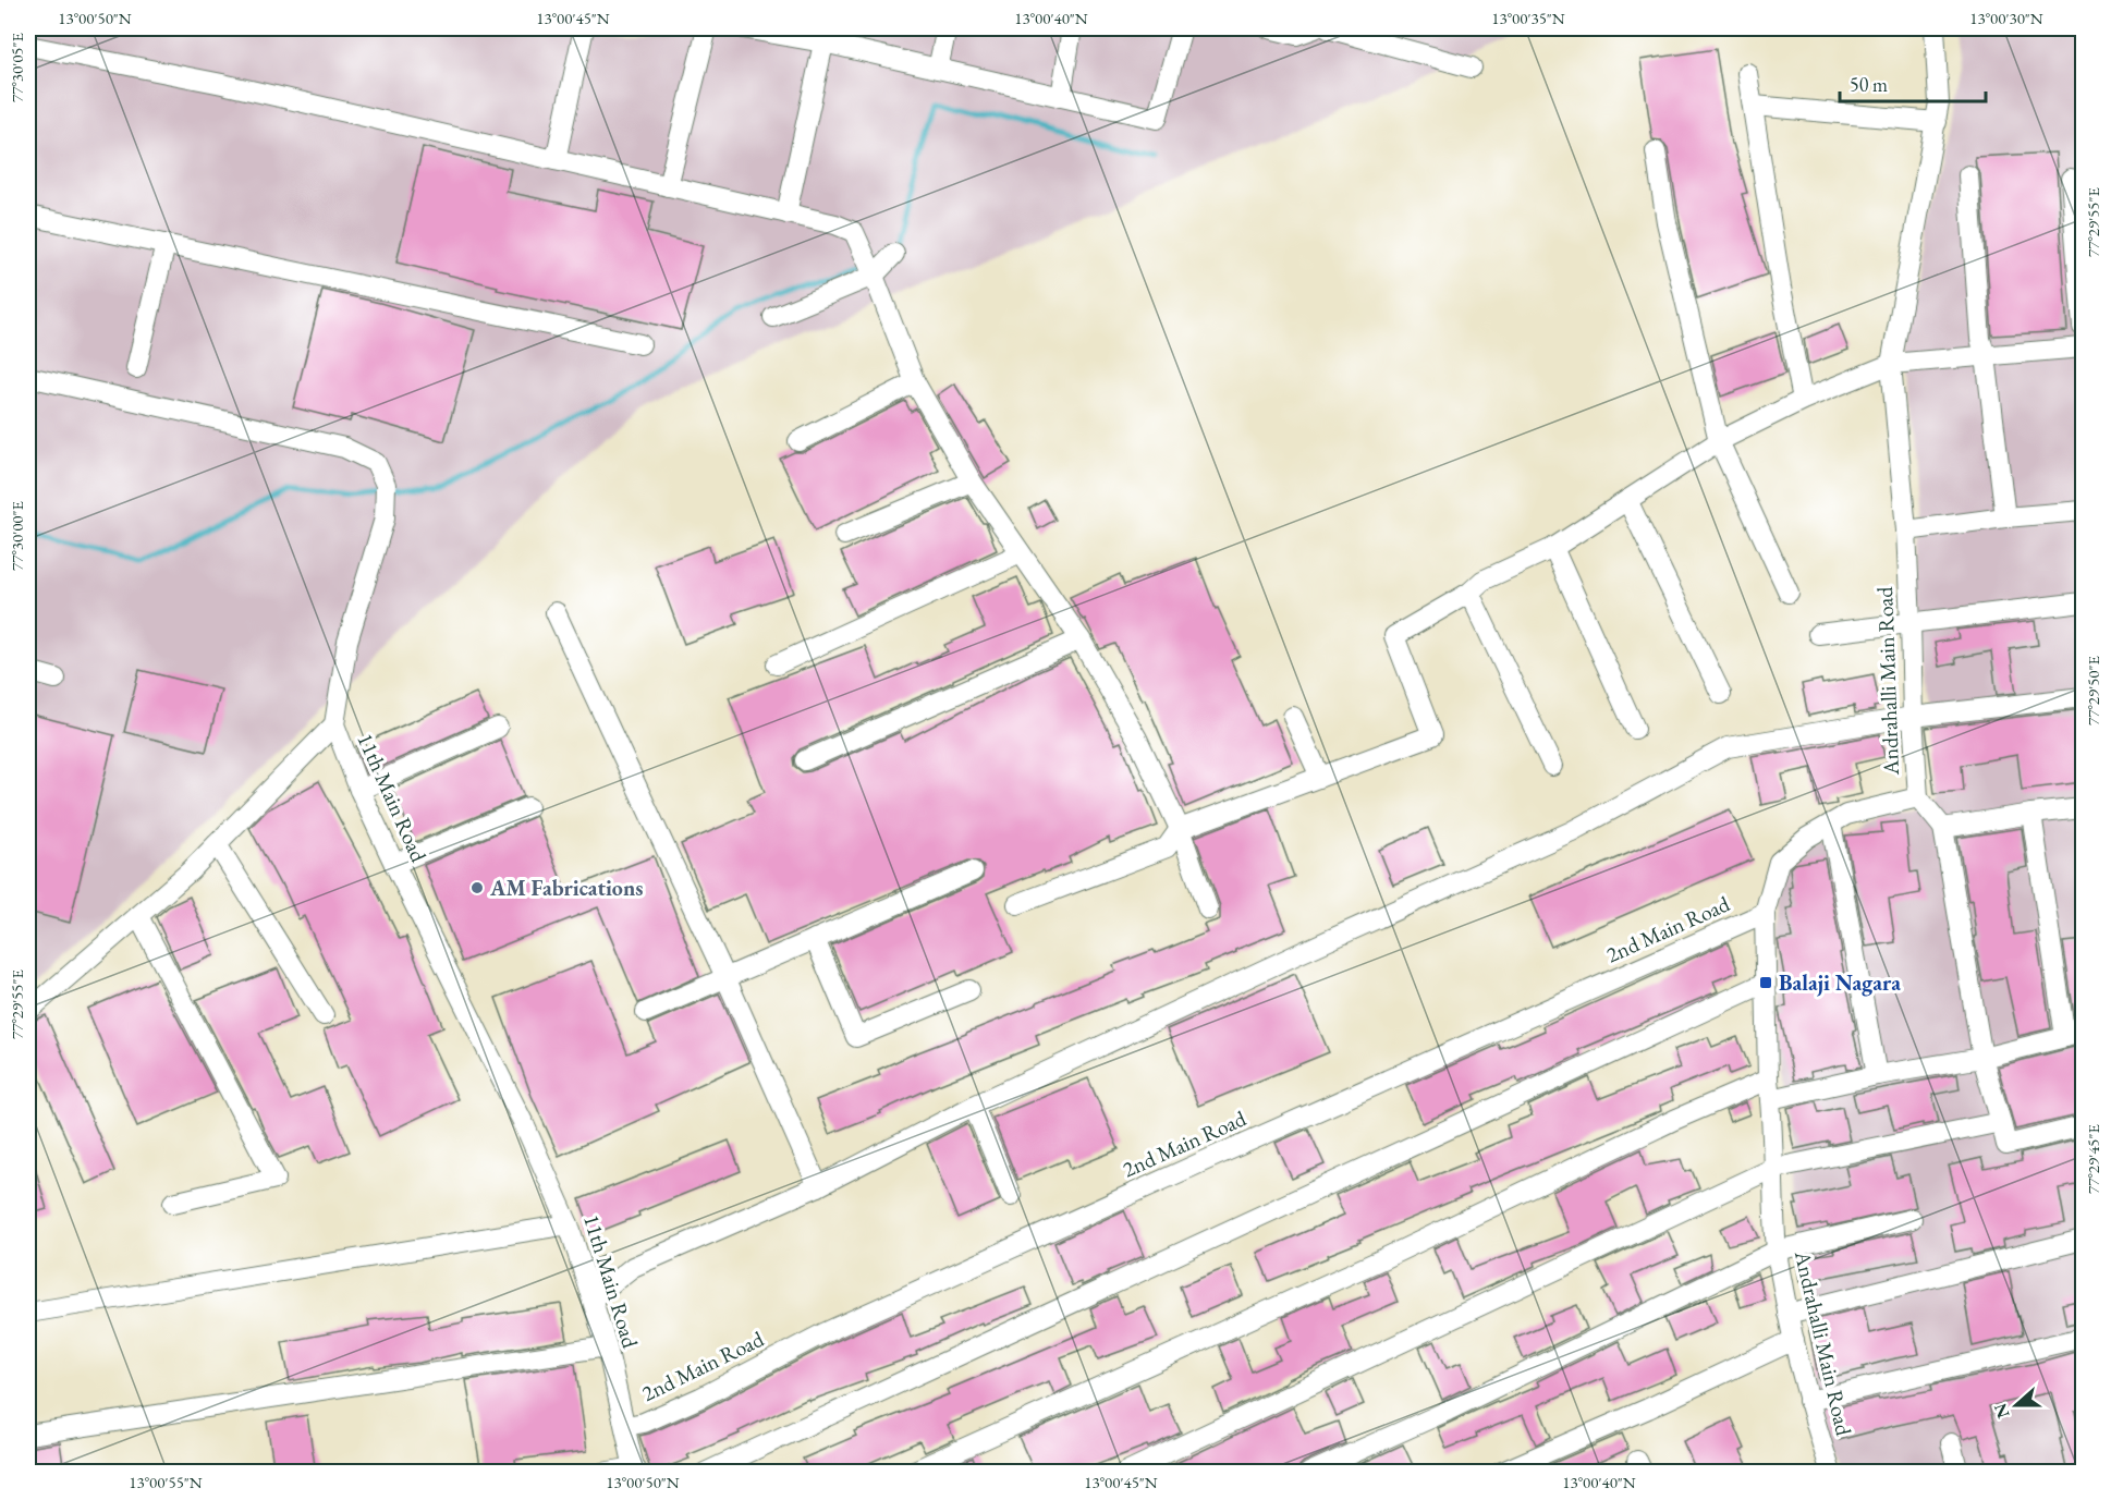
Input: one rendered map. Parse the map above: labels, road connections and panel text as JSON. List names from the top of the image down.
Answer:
{
  "streets": {
    "street": ["Andrahalli Main Road", "11th Main Road", "2nd Main Road"]
  },
  "crossings": [
    ["Andrahalli Main Road", "2nd Main Road"],
    ["11th Main Road", "2nd Main Road"]
  ],
  "places": {
    "other": ["AM Fabrications"],
    "transit": ["Balaji Nagara"]
  },
  "scale_bar": "50 m",
  "north": "left",
  "coordinates": [
    "13°00'50\"N",
    "13°00'45\"N",
    "13°00'40\"N",
    "13°00'35\"N",
    "13°00'30\"N",
    "77°30'05\"E",
    "77°29'55\"E",
    "77°30'00\"E",
    "77°29'50\"E",
    "77°29'45\"E",
    "13°00'55\"N"
  ]
}
